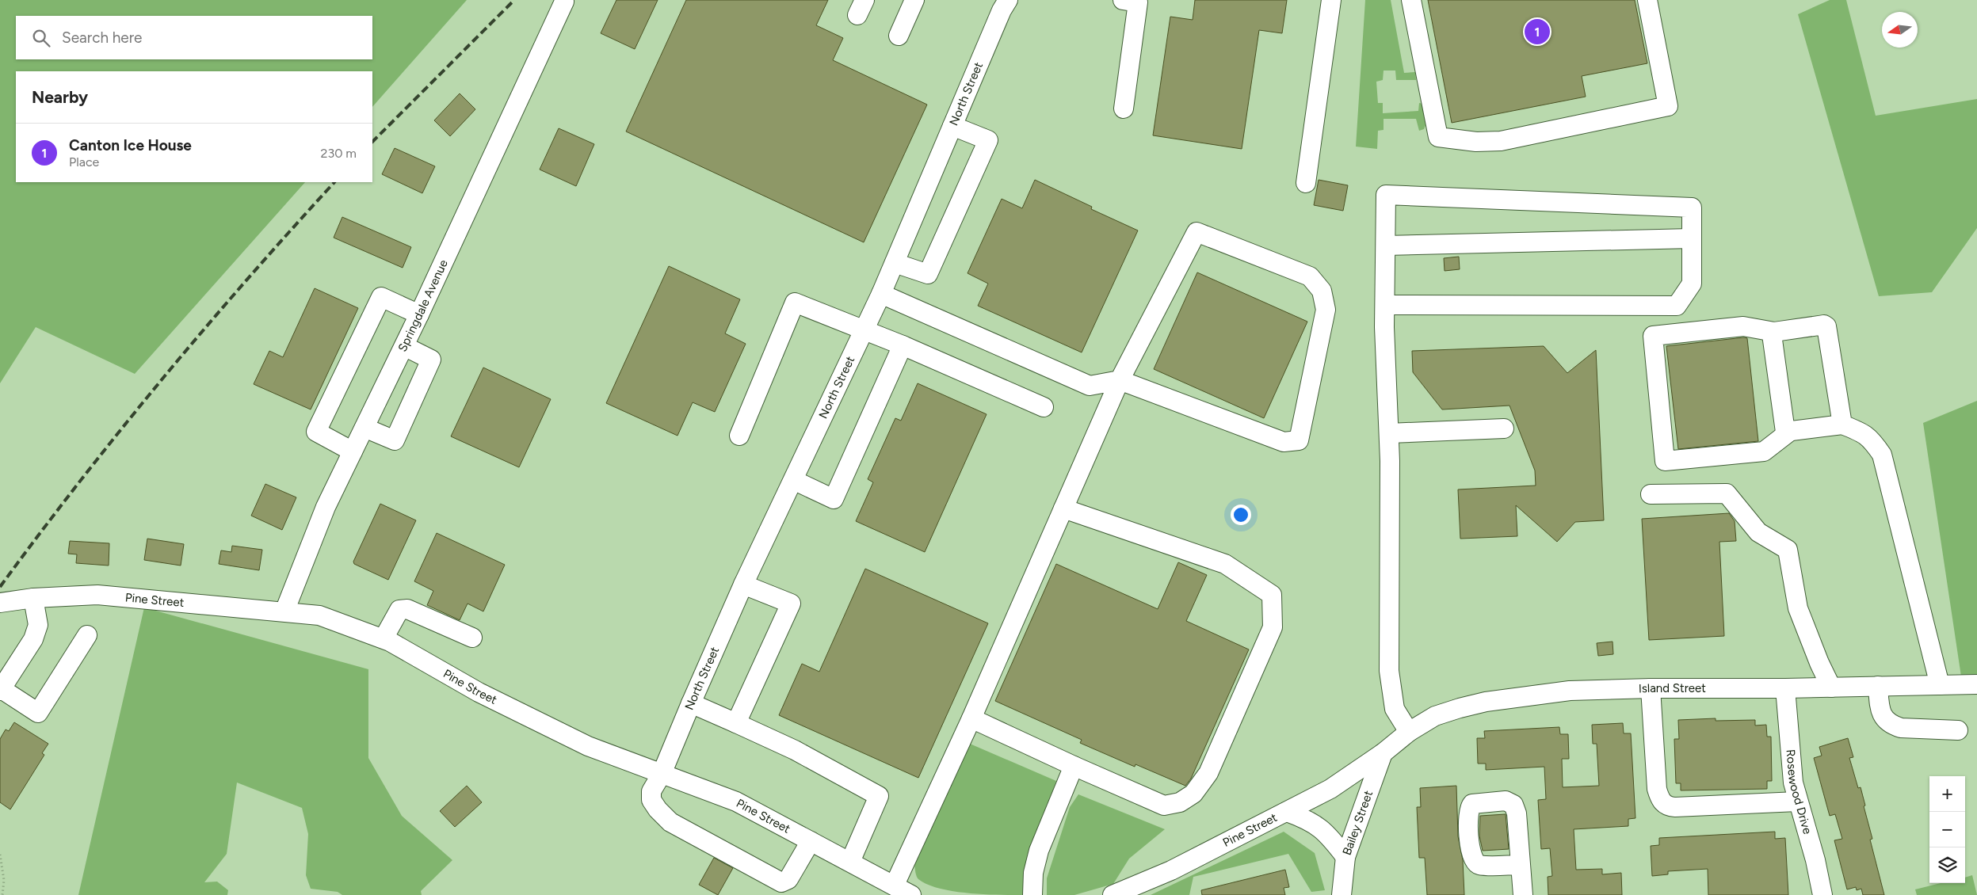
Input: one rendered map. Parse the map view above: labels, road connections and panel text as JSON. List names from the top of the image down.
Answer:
{
  "streets": {
    "street": [
      "North Street",
      "Springdale Avenue",
      "Pine Street",
      "Island Street",
      "Rosewood Drive",
      "Bailey Street"
    ]
  },
  "crossings": [
    ["North Street", "Pine Street"],
    ["Springdale Avenue", "Pine Street"],
    ["Pine Street", "Island Street"],
    ["Pine Street", "Bailey Street"],
    ["Island Street", "Rosewood Drive"],
    ["Island Street", "Bailey Street"]
  ],
  "north": "left",
  "page": {
    "search": "Search here",
    "pins": "1",
    "heading": "Nearby",
    "list": [
      {
        "mark": "1",
        "name": "Canton Ice House",
        "note": "Place",
        "value": "230 m"
      }
    ],
    "map_buttons": ["+", "−"]
  }
}
